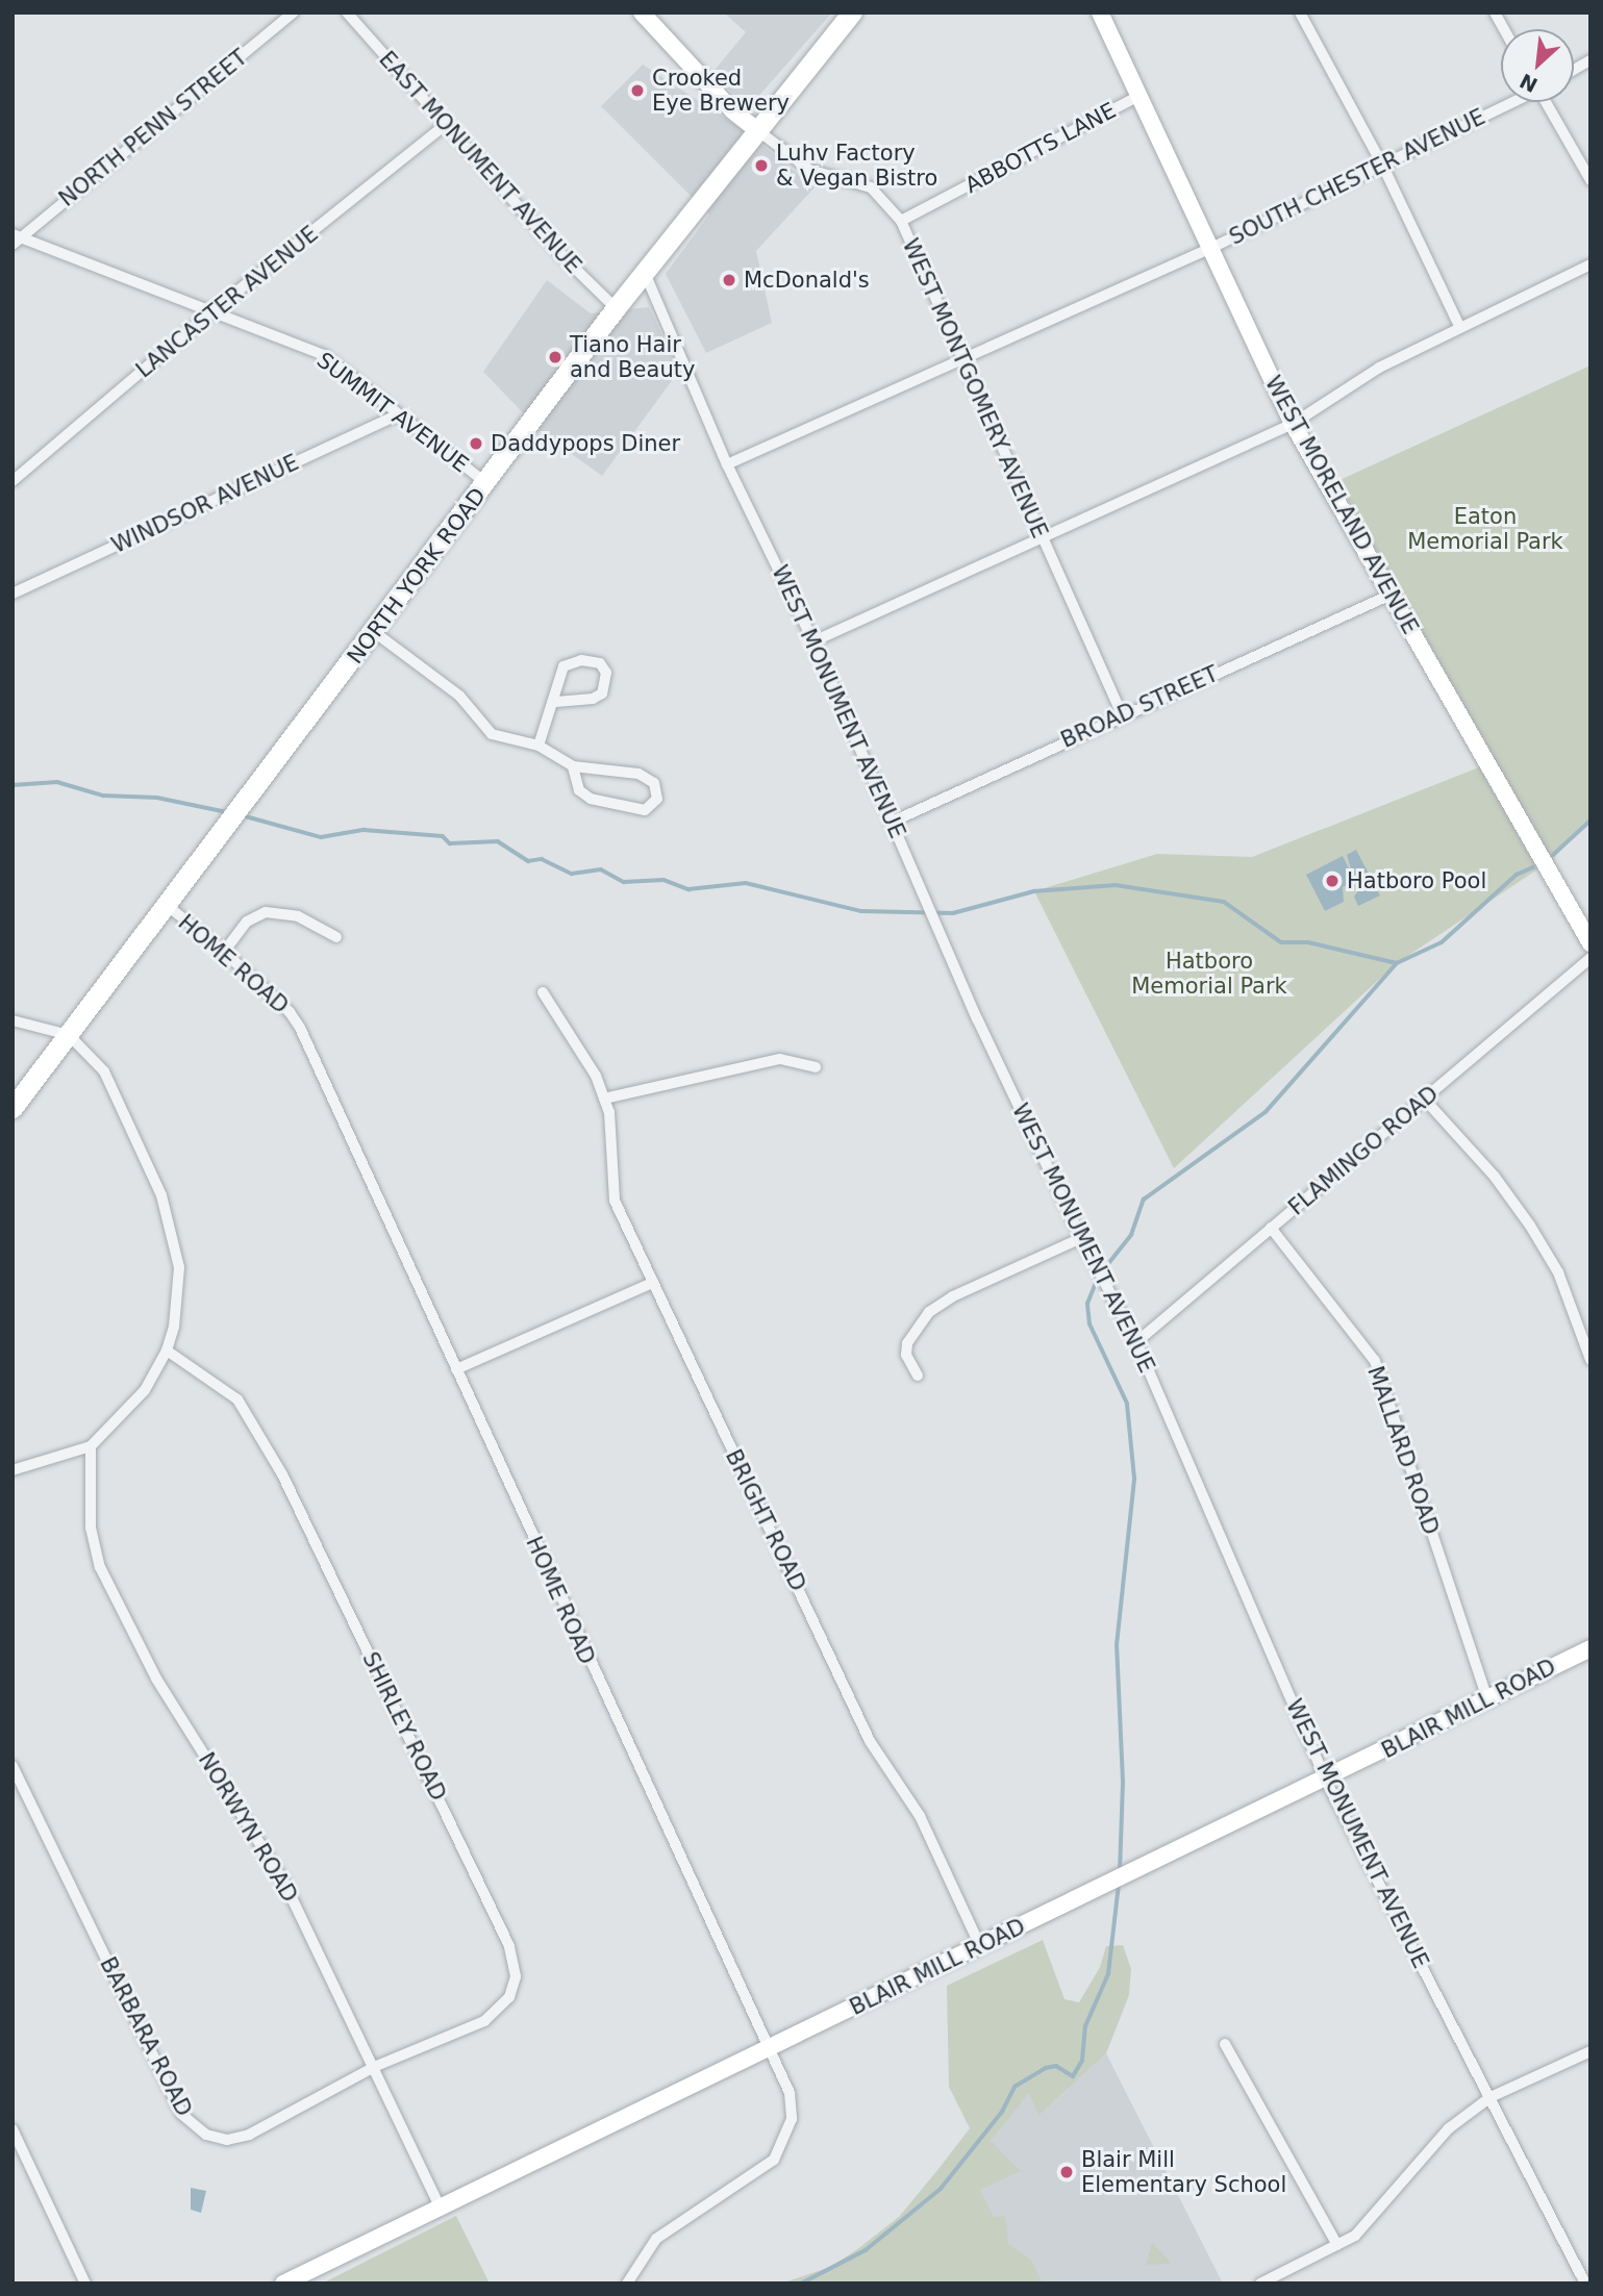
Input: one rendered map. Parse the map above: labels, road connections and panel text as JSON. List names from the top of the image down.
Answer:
{
  "streets": {
    "highway": ["NORTH YORK ROAD"],
    "main road": ["WEST MORELAND AVENUE", "BLAIR MILL ROAD"],
    "street": [
      "NORTH PENN STREET",
      "ABBOTTS LANE",
      "EAST MONUMENT AVENUE",
      "SOUTH CHESTER AVENUE",
      "LANCASTER AVENUE",
      "WEST MONTGOMERY AVENUE",
      "SUMMIT AVENUE",
      "WINDSOR AVENUE",
      "WEST MONUMENT AVENUE",
      "BROAD STREET",
      "HOME ROAD",
      "FLAMINGO ROAD",
      "MALLARD ROAD",
      "BRIGHT ROAD",
      "SHIRLEY ROAD",
      "NORWYN ROAD",
      "BARBARA ROAD"
    ]
  },
  "crossings": [
    ["NORTH PENN STREET", "SUMMIT AVENUE"],
    ["ABBOTTS LANE", "WEST MONTGOMERY AVENUE"],
    ["ABBOTTS LANE", "WEST MORELAND AVENUE"],
    ["EAST MONUMENT AVENUE", "LANCASTER AVENUE"],
    ["EAST MONUMENT AVENUE", "NORTH YORK ROAD"],
    ["SOUTH CHESTER AVENUE", "WEST MONTGOMERY AVENUE"],
    ["SOUTH CHESTER AVENUE", "WEST MORELAND AVENUE"],
    ["SOUTH CHESTER AVENUE", "WEST MONUMENT AVENUE"],
    ["LANCASTER AVENUE", "SUMMIT AVENUE"],
    ["WEST MONTGOMERY AVENUE", "NORTH YORK ROAD"],
    ["WEST MONTGOMERY AVENUE", "BROAD STREET"],
    ["SUMMIT AVENUE", "WINDSOR AVENUE"],
    ["SUMMIT AVENUE", "NORTH YORK ROAD"],
    ["WEST MORELAND AVENUE", "BROAD STREET"],
    ["NORTH YORK ROAD", "WEST MONUMENT AVENUE"],
    ["NORTH YORK ROAD", "HOME ROAD"],
    ["WEST MONUMENT AVENUE", "BROAD STREET"],
    ["WEST MONUMENT AVENUE", "FLAMINGO ROAD"],
    ["WEST MONUMENT AVENUE", "BLAIR MILL ROAD"],
    ["HOME ROAD", "BLAIR MILL ROAD"],
    ["FLAMINGO ROAD", "MALLARD ROAD"],
    ["MALLARD ROAD", "BLAIR MILL ROAD"],
    ["BRIGHT ROAD", "BLAIR MILL ROAD"],
    ["BLAIR MILL ROAD", "NORWYN ROAD"],
    ["SHIRLEY ROAD", "NORWYN ROAD"],
    ["SHIRLEY ROAD", "BARBARA ROAD"],
    ["NORWYN ROAD", "BARBARA ROAD"]
  ],
  "parks": ["Eaton Memorial Park", "Hatboro Memorial Park"],
  "places": [
    "Crooked Eye Brewery",
    "Luhv Factory & Vegan Bistro",
    "McDonald's",
    "Tiano Hair and Beauty",
    "Daddypops Diner",
    "Hatboro Pool",
    "Blair Mill Elementary School"
  ],
  "north": "bottom left"
}
